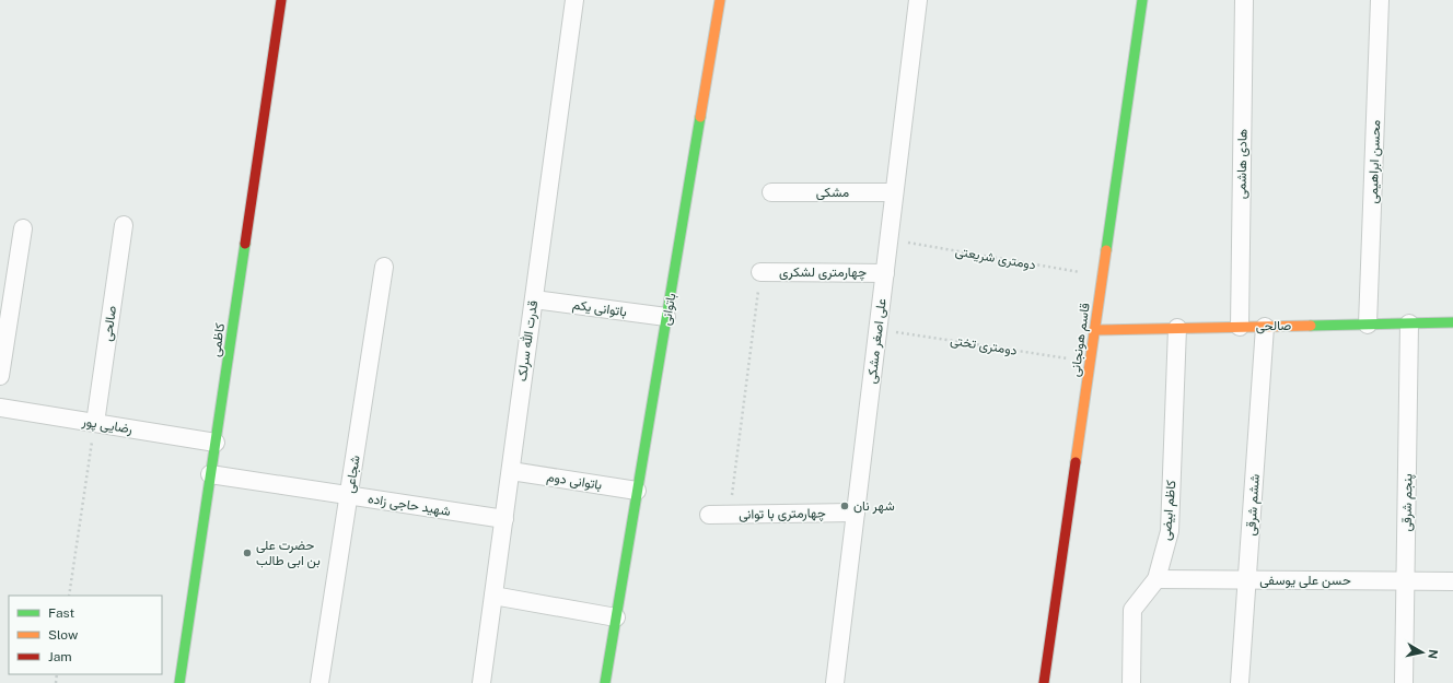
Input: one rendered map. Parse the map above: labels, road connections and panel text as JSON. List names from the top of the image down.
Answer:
{
  "streets": {
    "street": [
      "محسن ابراهیمی",
      "هادی هاشمی",
      "مشکی",
      "چهارمتری لشکری",
      "باتوانی یکم",
      "باتوانی",
      "صالحی",
      "کاظمی",
      "قاسم هونجانی",
      "قدرت الله سرلک",
      "علی اصغر مشکی",
      "رضایی پور",
      "شجاعی",
      "باتوانی دوم",
      "پنجم شرقی",
      "شهید حاجی زاده",
      "ششم شرقی",
      "کاظم ابیضی",
      "چهارمتری با توانی",
      "حسن علی یوسفی"
    ],
    "path": ["دومتری شریعتی", "دومتری تختی"]
  },
  "crossings": [
    ["محسن ابراهیمی", "صالحی"],
    ["هادی هاشمی", "صالحی"],
    ["مشکی", "علی اصغر مشکی"],
    ["دومتری شریعتی", "قاسم هونجانی"],
    ["دومتری شریعتی", "علی اصغر مشکی"],
    ["چهارمتری لشکری", "علی اصغر مشکی"],
    ["باتوانی یکم", "باتوانی"],
    ["باتوانی یکم", "قدرت الله سرلک"],
    ["باتوانی", "باتوانی دوم"],
    ["صالحی", "قاسم هونجانی"],
    ["صالحی", "رضایی پور"],
    ["صالحی", "پنجم شرقی"],
    ["صالحی", "ششم شرقی"],
    ["صالحی", "کاظم ابیضی"],
    ["کاظمی", "رضایی پور"],
    ["کاظمی", "شهید حاجی زاده"],
    ["قاسم هونجانی", "دومتری تختی"],
    ["قدرت الله سرلک", "باتوانی دوم"],
    ["قدرت الله سرلک", "شهید حاجی زاده"],
    ["علی اصغر مشکی", "دومتری تختی"],
    ["علی اصغر مشکی", "چهارمتری با توانی"],
    ["شجاعی", "شهید حاجی زاده"],
    ["پنجم شرقی", "حسن علی یوسفی"],
    ["ششم شرقی", "حسن علی یوسفی"],
    ["کاظم ابیضی", "حسن علی یوسفی"]
  ],
  "places": ["شهر نان", "حضرت علی بن ابی طالب"],
  "legend": ["Fast", "Slow", "Jam"],
  "north": "right"
}
